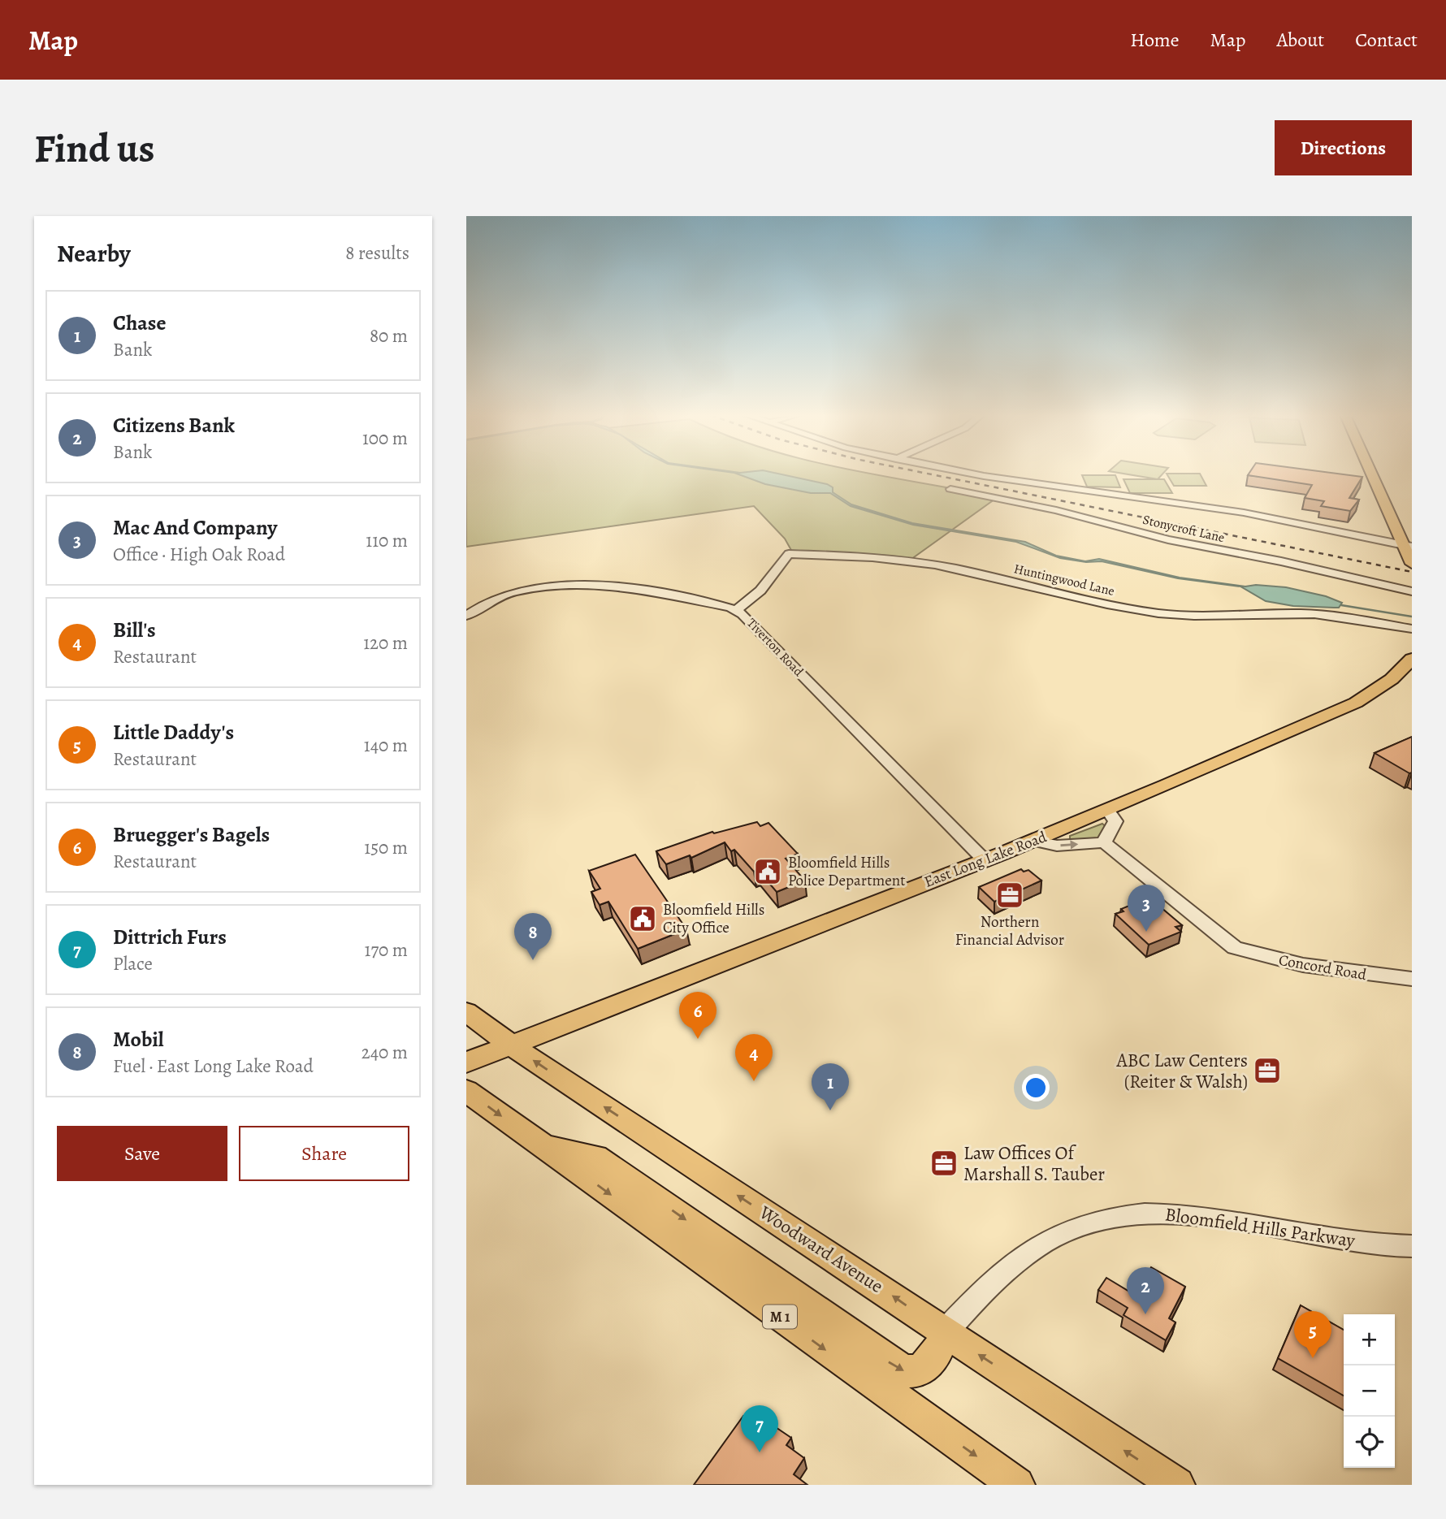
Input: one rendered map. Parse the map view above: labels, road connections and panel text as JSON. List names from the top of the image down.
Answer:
{
  "streets": {
    "main road": ["East Long Lake Road", "Woodward Avenue", "M 1"],
    "street": [
      "Stonycroft Lane",
      "Huntingwood Lane",
      "Tiverton Road",
      "Concord Road",
      "Bloomfield Hills Parkway"
    ]
  },
  "crossings": [
    ["Huntingwood Lane", "Tiverton Road"],
    ["Tiverton Road", "East Long Lake Road"],
    ["East Long Lake Road", "Woodward Avenue"],
    ["Bloomfield Hills Parkway", "Woodward Avenue"]
  ],
  "places": {
    "public building": ["Bloomfield Hills Police Department", "Bloomfield Hills City Office"],
    "office": ["Northern Financial Advisor", "ABC Law Centers (Reiter & Walsh)", "Law Offices Of Marshall S. Tauber"]
  },
  "page": {
    "header": "Map",
    "nav": [
      "Home",
      "Map",
      "About",
      "Contact"
    ],
    "buttons": [
      "Directions",
      ["Save", "Share"]
    ],
    "title": "Find us",
    "heading": ["Nearby", "8 results"],
    "list": [
      {
        "mark": "1",
        "name": "Chase",
        "note": "Bank",
        "value": "80 m"
      },
      {
        "mark": "2",
        "name": "Citizens Bank",
        "note": "Bank",
        "value": "100 m"
      },
      {
        "mark": "3",
        "name": "Mac And Company",
        "note": "Office · High Oak Road",
        "value": "110 m"
      },
      {
        "mark": "4",
        "name": "Bill's",
        "note": "Restaurant",
        "value": "120 m"
      },
      {
        "mark": "5",
        "name": "Little Daddy's",
        "note": "Restaurant",
        "value": "140 m"
      },
      {
        "mark": "6",
        "name": "Bruegger's Bagels",
        "note": "Restaurant",
        "value": "150 m"
      },
      {
        "mark": "7",
        "name": "Dittrich Furs",
        "note": "Place",
        "value": "170 m"
      },
      {
        "mark": "8",
        "name": "Mobil",
        "note": "Fuel · East Long Lake Road",
        "value": "240 m"
      }
    ],
    "pins": [
      "3",
      "8",
      "6",
      "4",
      "1",
      "2",
      "5",
      "7"
    ],
    "map_buttons": ["+", "−"]
  }
}
